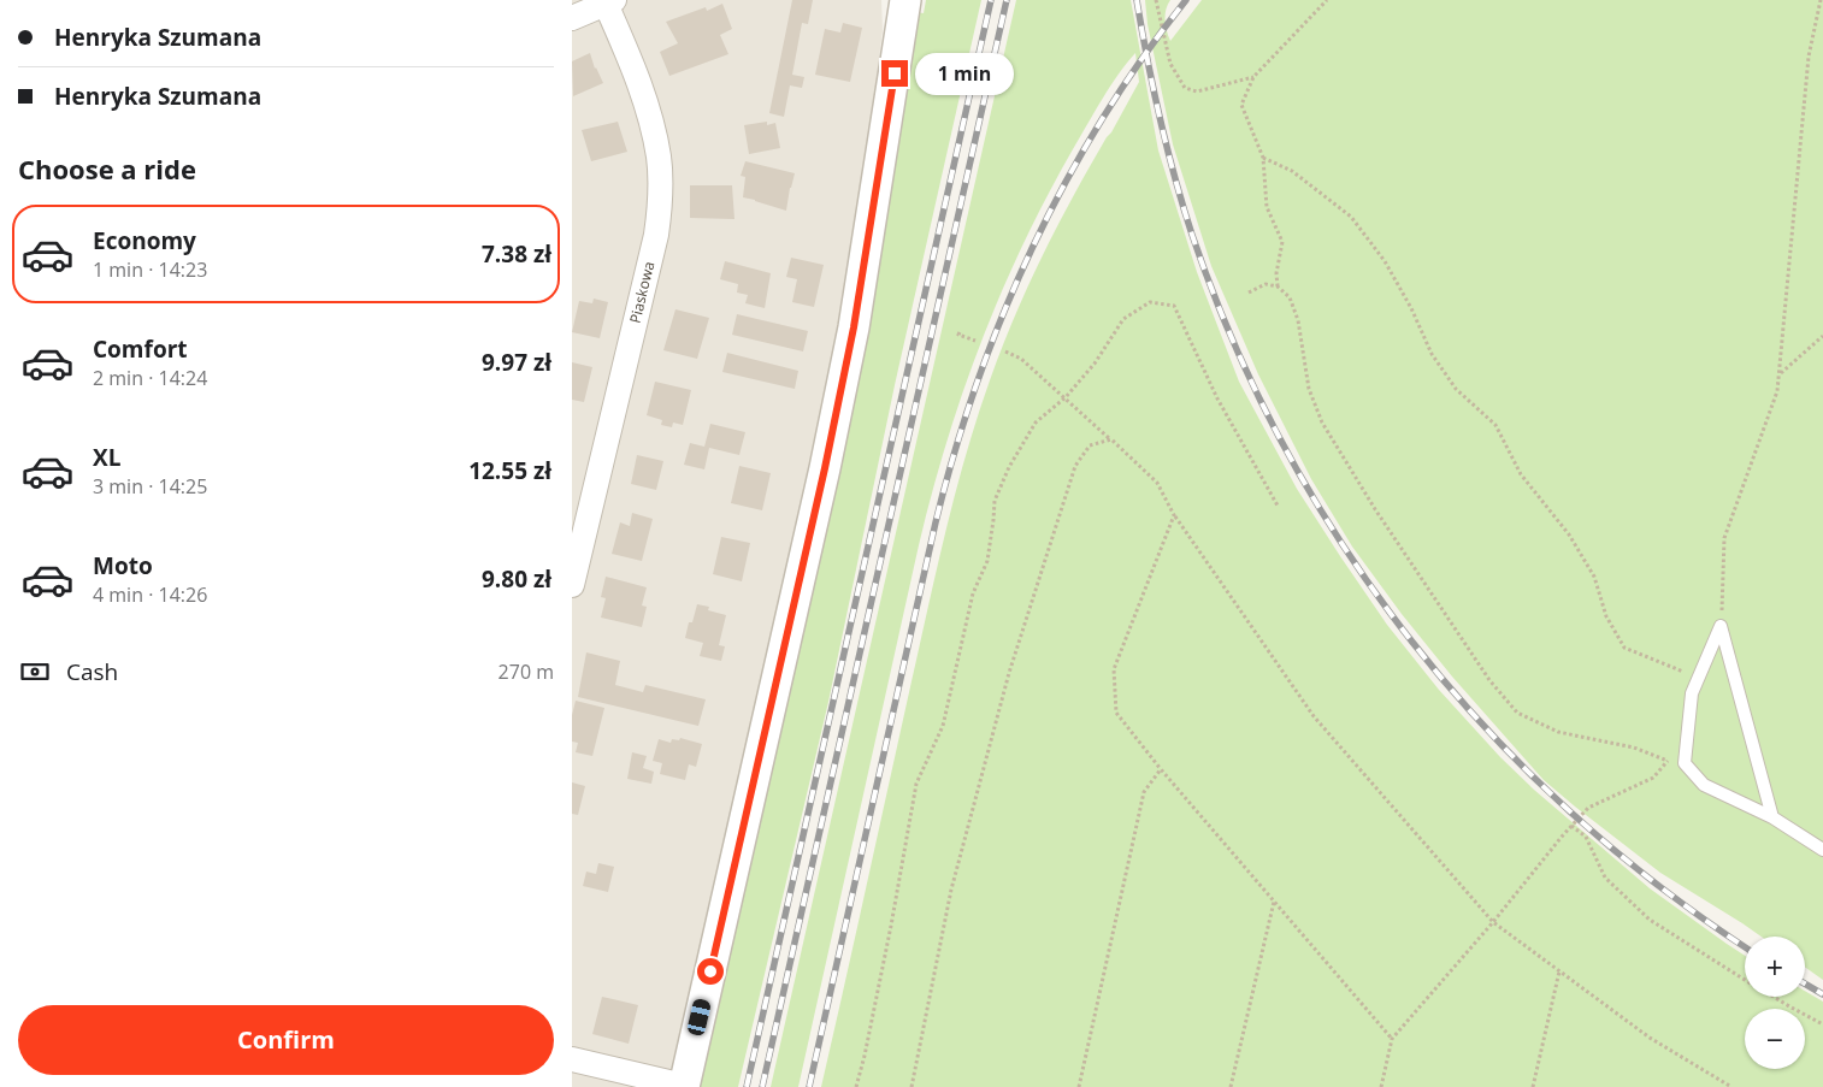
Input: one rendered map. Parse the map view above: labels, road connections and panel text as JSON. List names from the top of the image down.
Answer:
{
  "streets": {
    "street": ["Piaskowa"]
  },
  "page": {
    "banner": ["Henryka Szumana", "Henryka Szumana"],
    "bubble": "1 min",
    "heading": "Choose a ride",
    "list": [
      {
        "name": "Economy",
        "note": "1 min · 14:23",
        "value": "7.38 zł"
      },
      {
        "name": "Comfort",
        "note": "2 min · 14:24",
        "value": "9.97 zł"
      },
      {
        "name": "XL",
        "note": "3 min · 14:25",
        "value": "12.55 zł"
      },
      {
        "name": "Moto",
        "note": "4 min · 14:26",
        "value": "9.80 zł"
      }
    ],
    "pay": ["Cash", "270 m"],
    "map_buttons": ["+", "−"],
    "buttons": "Confirm"
  }
}
